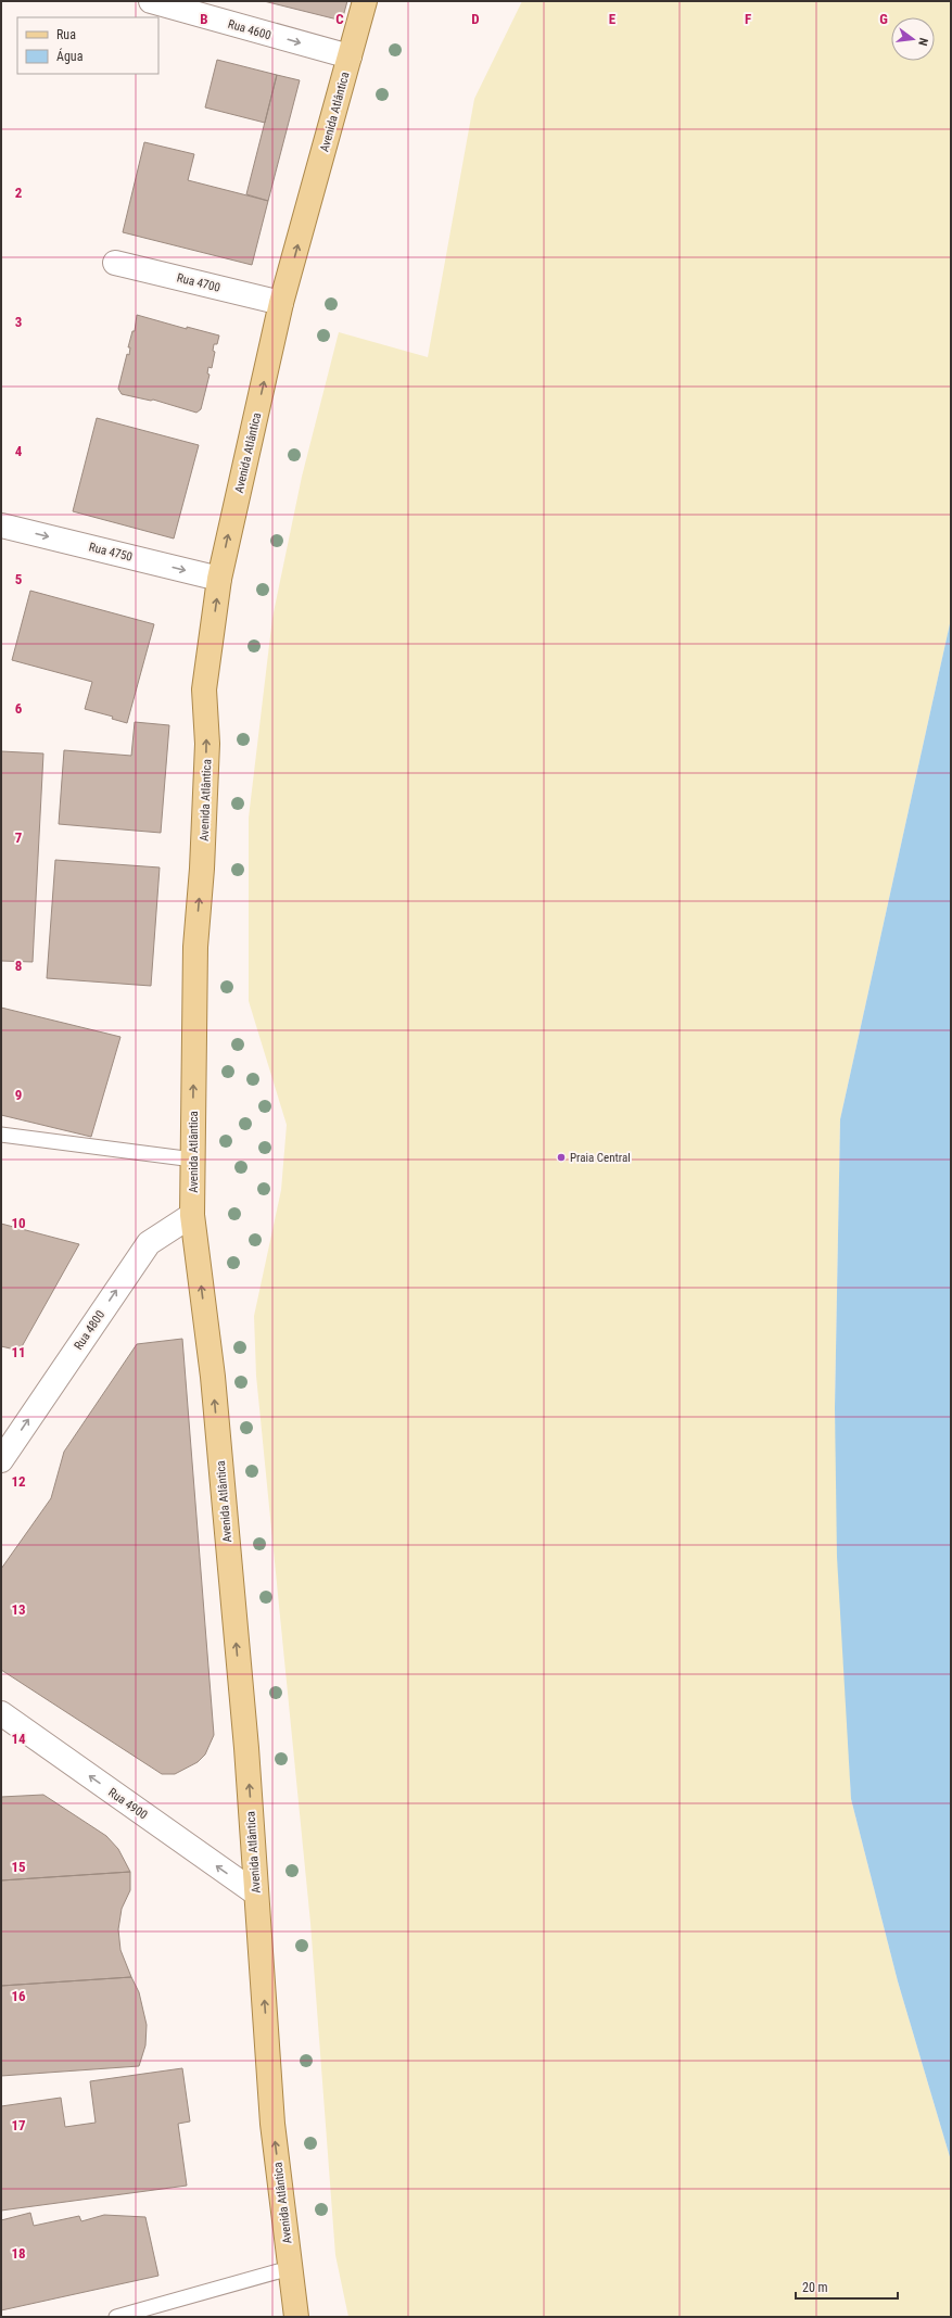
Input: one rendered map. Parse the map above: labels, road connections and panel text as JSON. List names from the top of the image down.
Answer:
{
  "streets": {
    "main road": ["Avenida Atlântica"],
    "street": [
      "Rua 4600",
      "Rua 4700",
      "Rua 4750",
      "Rua 4800",
      "Rua 4900"
    ]
  },
  "crossings": [
    ["Rua 4600", "Avenida Atlântica"],
    ["Avenida Atlântica", "Rua 4700"],
    ["Avenida Atlântica", "Rua 4750"],
    ["Avenida Atlântica", "Rua 4800"],
    ["Avenida Atlântica", "Rua 4900"]
  ],
  "one_way": [
    "Rua 4600",
    "Avenida Atlântica",
    "Rua 4750",
    "Rua 4800",
    "Rua 4900"
  ],
  "places": ["Praia Central"],
  "legend": ["Rua", "Água"],
  "scale_bar": "20 m",
  "north": "right",
  "grid": {
    "columns": [
      "B",
      "C",
      "D",
      "E",
      "F",
      "G"
    ],
    "rows": [
      "2",
      "3",
      "4",
      "5",
      "6",
      "7",
      "8",
      "9",
      "10",
      "11",
      "12",
      "13",
      "14",
      "15",
      "16",
      "17",
      "18"
    ]
  }
}
